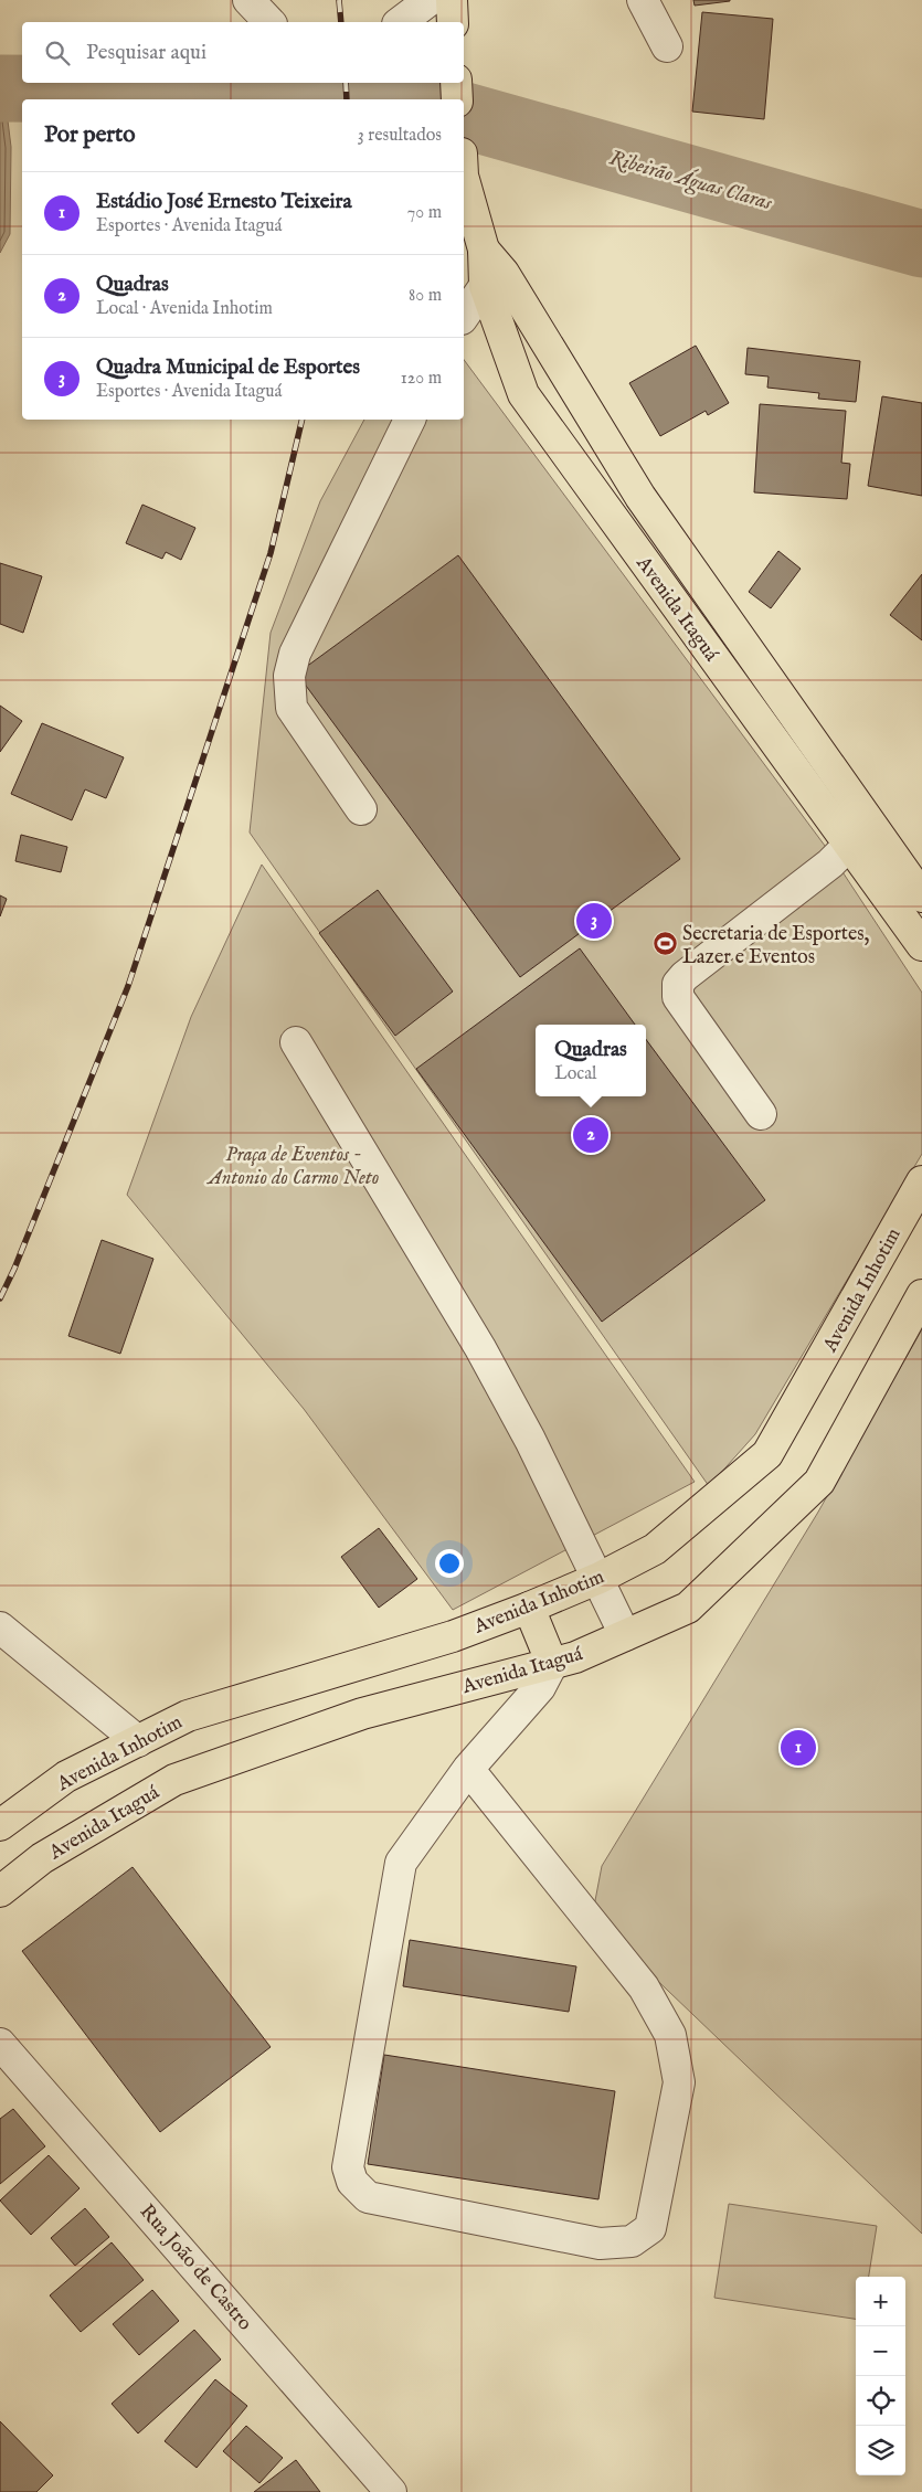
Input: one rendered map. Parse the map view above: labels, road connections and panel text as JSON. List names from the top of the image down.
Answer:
{
  "streets": {
    "main road": ["Avenida Itaguá", "Avenida Inhotim"],
    "street": ["Rua João de Castro"]
  },
  "water": ["Ribeirão Águas Claras"],
  "parks": ["Praça de Eventos - Antonio do Carmo Neto"],
  "places": {
    "sports": ["Secretaria de Esportes, Lazer e Eventos"]
  },
  "page": {
    "search": "Pesquisar aqui",
    "heading": ["Por perto", "3 resultados"],
    "list": [
      {
        "mark": "1",
        "name": "Estádio José Ernesto Teixeira",
        "note": "Esportes · Avenida Itaguá",
        "value": "70 m"
      },
      {
        "mark": "2",
        "name": "Quadras",
        "note": "Local · Avenida Inhotim",
        "value": "80 m"
      },
      {
        "mark": "3",
        "name": "Quadra Municipal de Esportes",
        "note": "Esportes · Avenida Itaguá",
        "value": "120 m"
      }
    ],
    "pins": ["3", "2", "1"],
    "popup": ["Quadras", "Local"],
    "map_buttons": ["+", "−"]
  }
}
